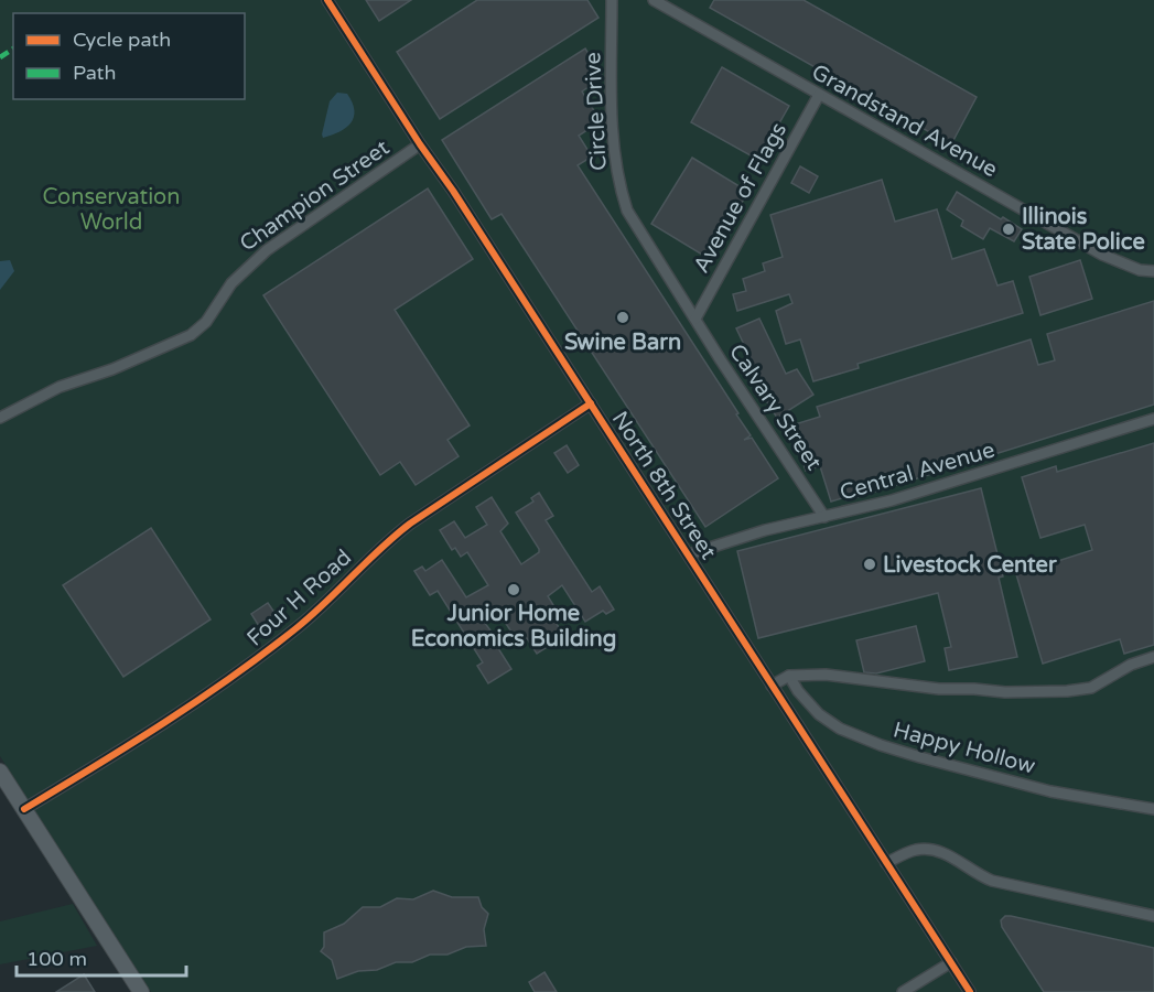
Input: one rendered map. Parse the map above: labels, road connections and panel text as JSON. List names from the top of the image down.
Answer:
{
  "streets": {
    "street": [
      "Circle Drive",
      "Grandstand Avenue",
      "Champion Street",
      "Avenue of Flags",
      "Calvary Street",
      "Central Avenue",
      "North 8th Street",
      "Four H Road",
      "Happy Hollow"
    ]
  },
  "crossings": [
    ["Circle Drive", "Avenue of Flags"],
    ["Circle Drive", "Calvary Street"],
    ["Grandstand Avenue", "Avenue of Flags"],
    ["Champion Street", "North 8th Street"],
    ["Avenue of Flags", "Calvary Street"],
    ["Calvary Street", "Central Avenue"],
    ["Central Avenue", "North 8th Street"],
    ["North 8th Street", "Four H Road"]
  ],
  "parks": ["Conservation World"],
  "places": [
    "Illinois State Police",
    "Swine Barn",
    "Livestock Center",
    "Junior Home Economics Building"
  ],
  "legend": ["Cycle path", "Path"],
  "scale_bar": "100 m"
}
